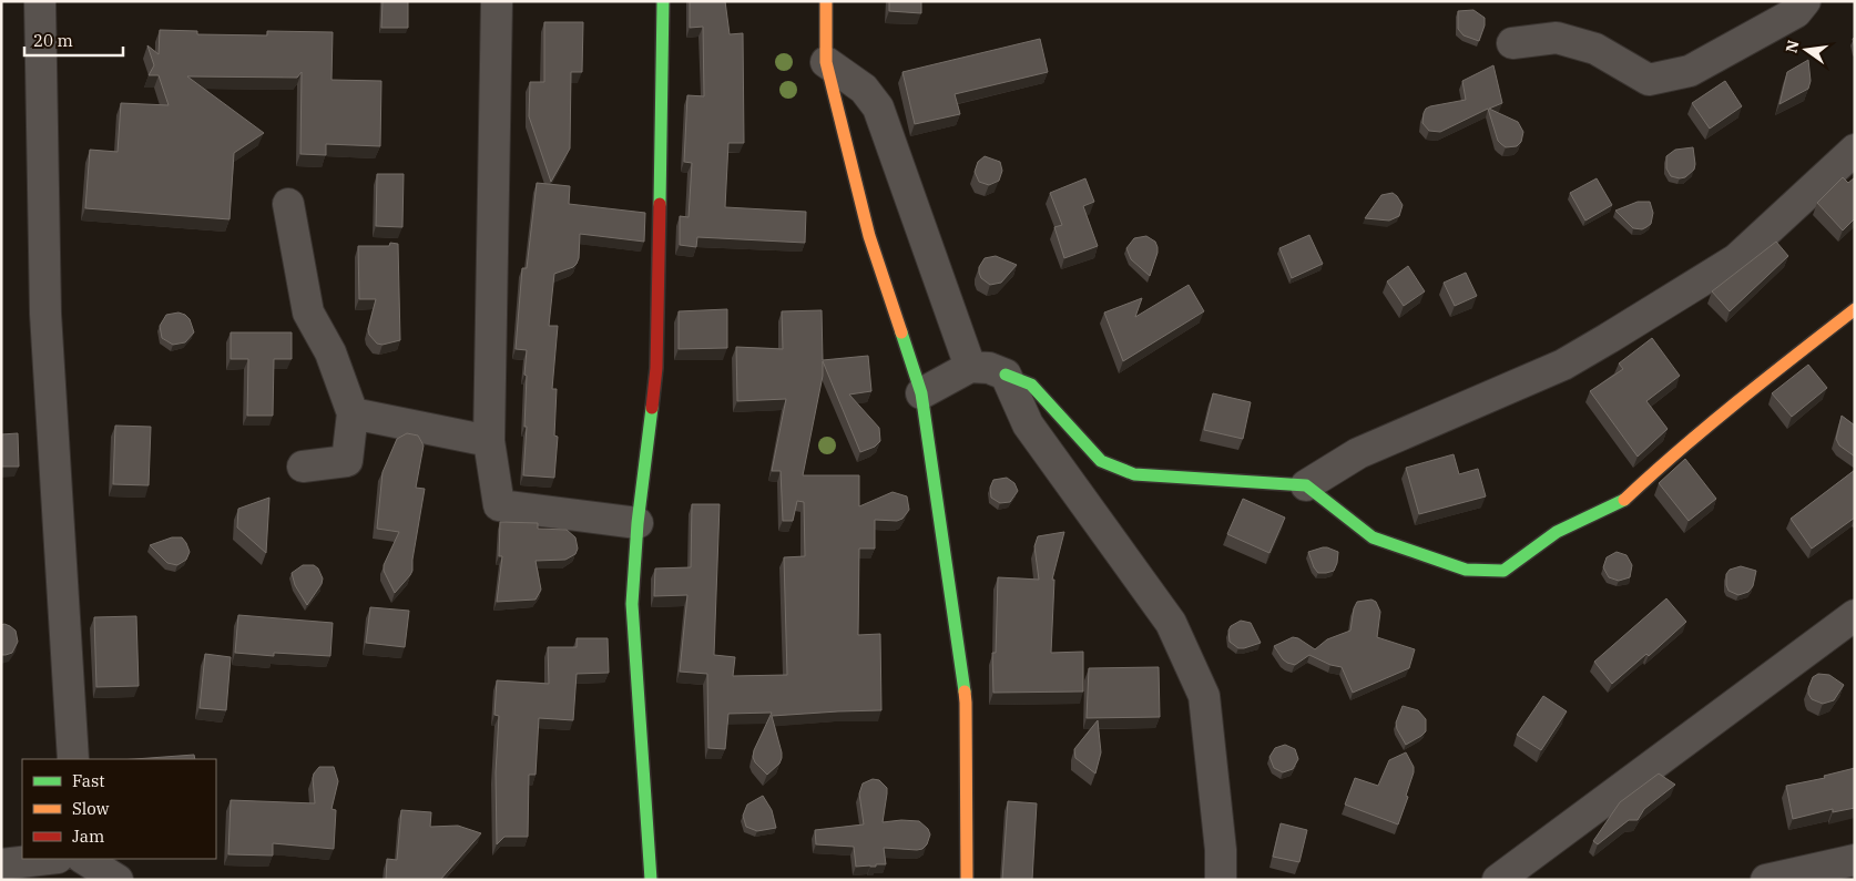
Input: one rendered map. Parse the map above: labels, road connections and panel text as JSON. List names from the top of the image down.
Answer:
{
  "legend": ["Fast", "Slow", "Jam"],
  "scale_bar": "20 m",
  "north": "left"
}
